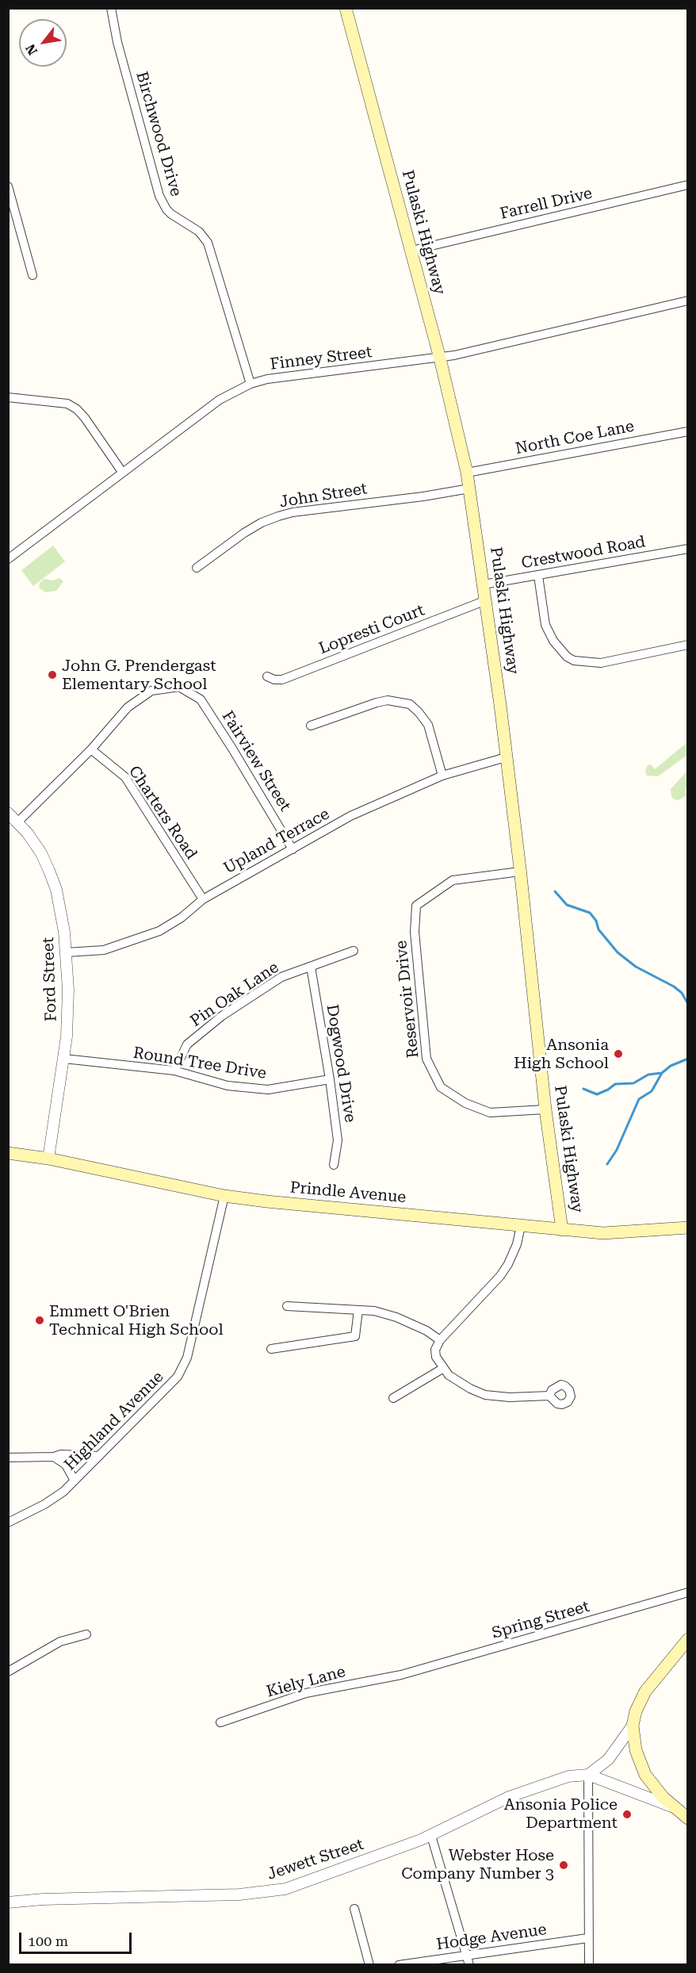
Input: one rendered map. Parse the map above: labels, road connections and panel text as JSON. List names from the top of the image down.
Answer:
{
  "streets": {
    "main road": ["Pulaski Highway", "Prindle Avenue"],
    "street": [
      "Birchwood Drive",
      "Farrell Drive",
      "Finney Street",
      "North Coe Lane",
      "John Street",
      "Crestwood Road",
      "Lopresti Court",
      "Fairview Street",
      "Charters Road",
      "Upland Terrace",
      "Ford Street",
      "Pin Oak Lane",
      "Reservoir Drive",
      "Round Tree Drive",
      "Dogwood Drive",
      "Highland Avenue",
      "Spring Street",
      "Kiely Lane",
      "Jewett Street",
      "Hodge Avenue"
    ]
  },
  "crossings": [
    ["Birchwood Drive", "Finney Street"],
    ["Farrell Drive", "Pulaski Highway"],
    ["Pulaski Highway", "Finney Street"],
    ["Pulaski Highway", "North Coe Lane"],
    ["Pulaski Highway", "John Street"],
    ["Pulaski Highway", "Crestwood Road"],
    ["Pulaski Highway", "Lopresti Court"],
    ["Pulaski Highway", "Upland Terrace"],
    ["Pulaski Highway", "Reservoir Drive"],
    ["Pulaski Highway", "Prindle Avenue"],
    ["Fairview Street", "Charters Road"],
    ["Fairview Street", "Upland Terrace"],
    ["Fairview Street", "Ford Street"],
    ["Charters Road", "Upland Terrace"],
    ["Upland Terrace", "Ford Street"],
    ["Ford Street", "Round Tree Drive"],
    ["Ford Street", "Prindle Avenue"],
    ["Pin Oak Lane", "Round Tree Drive"],
    ["Pin Oak Lane", "Dogwood Drive"],
    ["Round Tree Drive", "Dogwood Drive"],
    ["Prindle Avenue", "Highland Avenue"],
    ["Spring Street", "Kiely Lane"]
  ],
  "places": [
    "John G. Prendergast Elementary School",
    "Ansonia High School",
    "Emmett O'Brien Technical High School",
    "Ansonia Police Department",
    "Webster Hose Company Number 3"
  ],
  "scale_bar": "100 m",
  "north": "bottom left"
}
